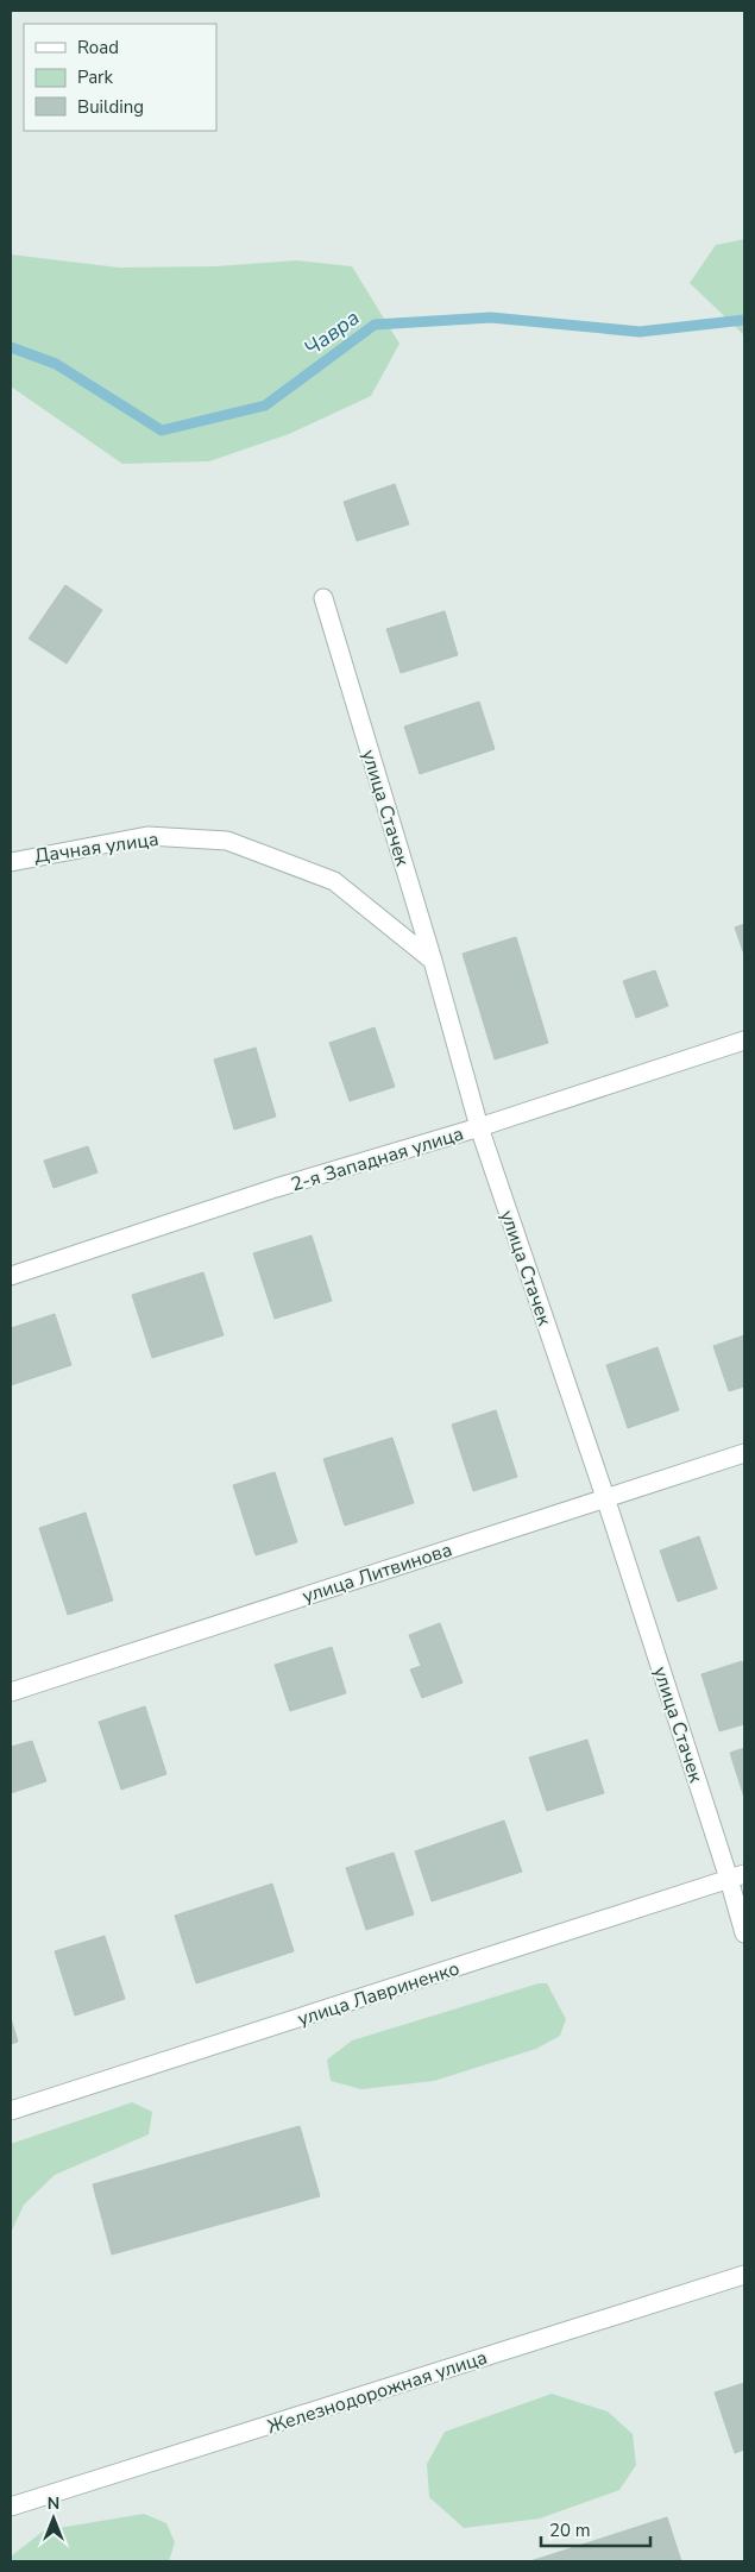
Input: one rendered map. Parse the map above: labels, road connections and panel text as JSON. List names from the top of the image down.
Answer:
{
  "streets": {
    "street": [
      "улица Стачек",
      "Дачная улица",
      "2-я Западная улица",
      "улица Литвинова",
      "улица Лавриненко",
      "Железнодорожная улица"
    ]
  },
  "crossings": [
    ["улица Стачек", "Дачная улица"],
    ["улица Стачек", "2-я Западная улица"],
    ["улица Стачек", "улица Литвинова"],
    ["улица Стачек", "улица Лавриненко"]
  ],
  "water": ["Чавра"],
  "legend": ["Road", "Park", "Building"],
  "scale_bar": "20 m",
  "north": "top"
}
